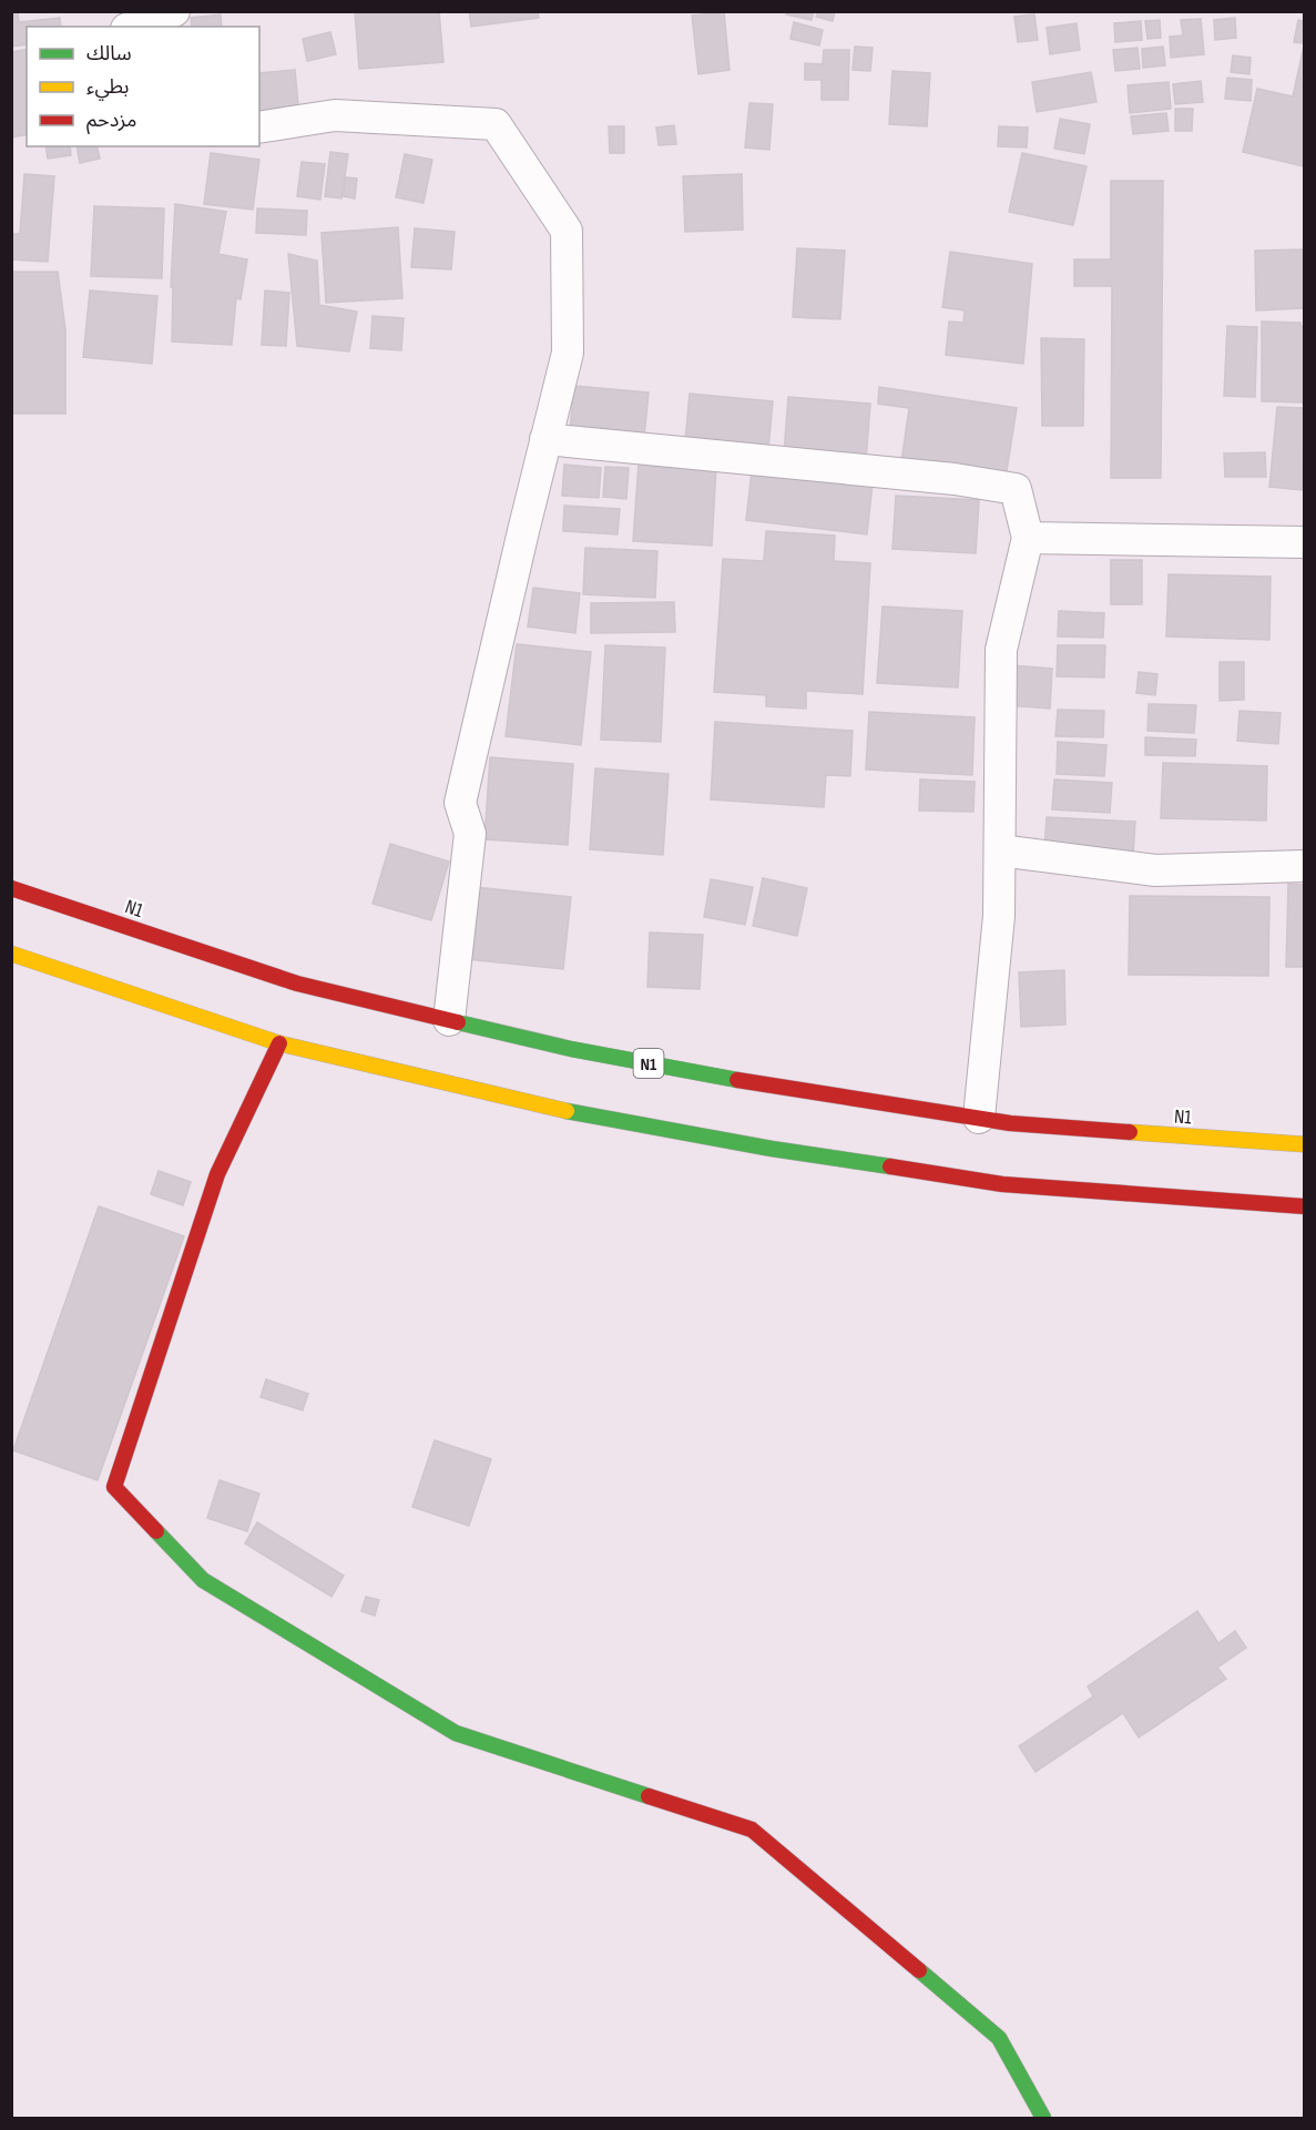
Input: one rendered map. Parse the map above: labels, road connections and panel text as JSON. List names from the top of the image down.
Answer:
{
  "streets": {
    "main road": ["N1"]
  },
  "legend": ["سالك", "بطيء", "مزدحم"]
}
